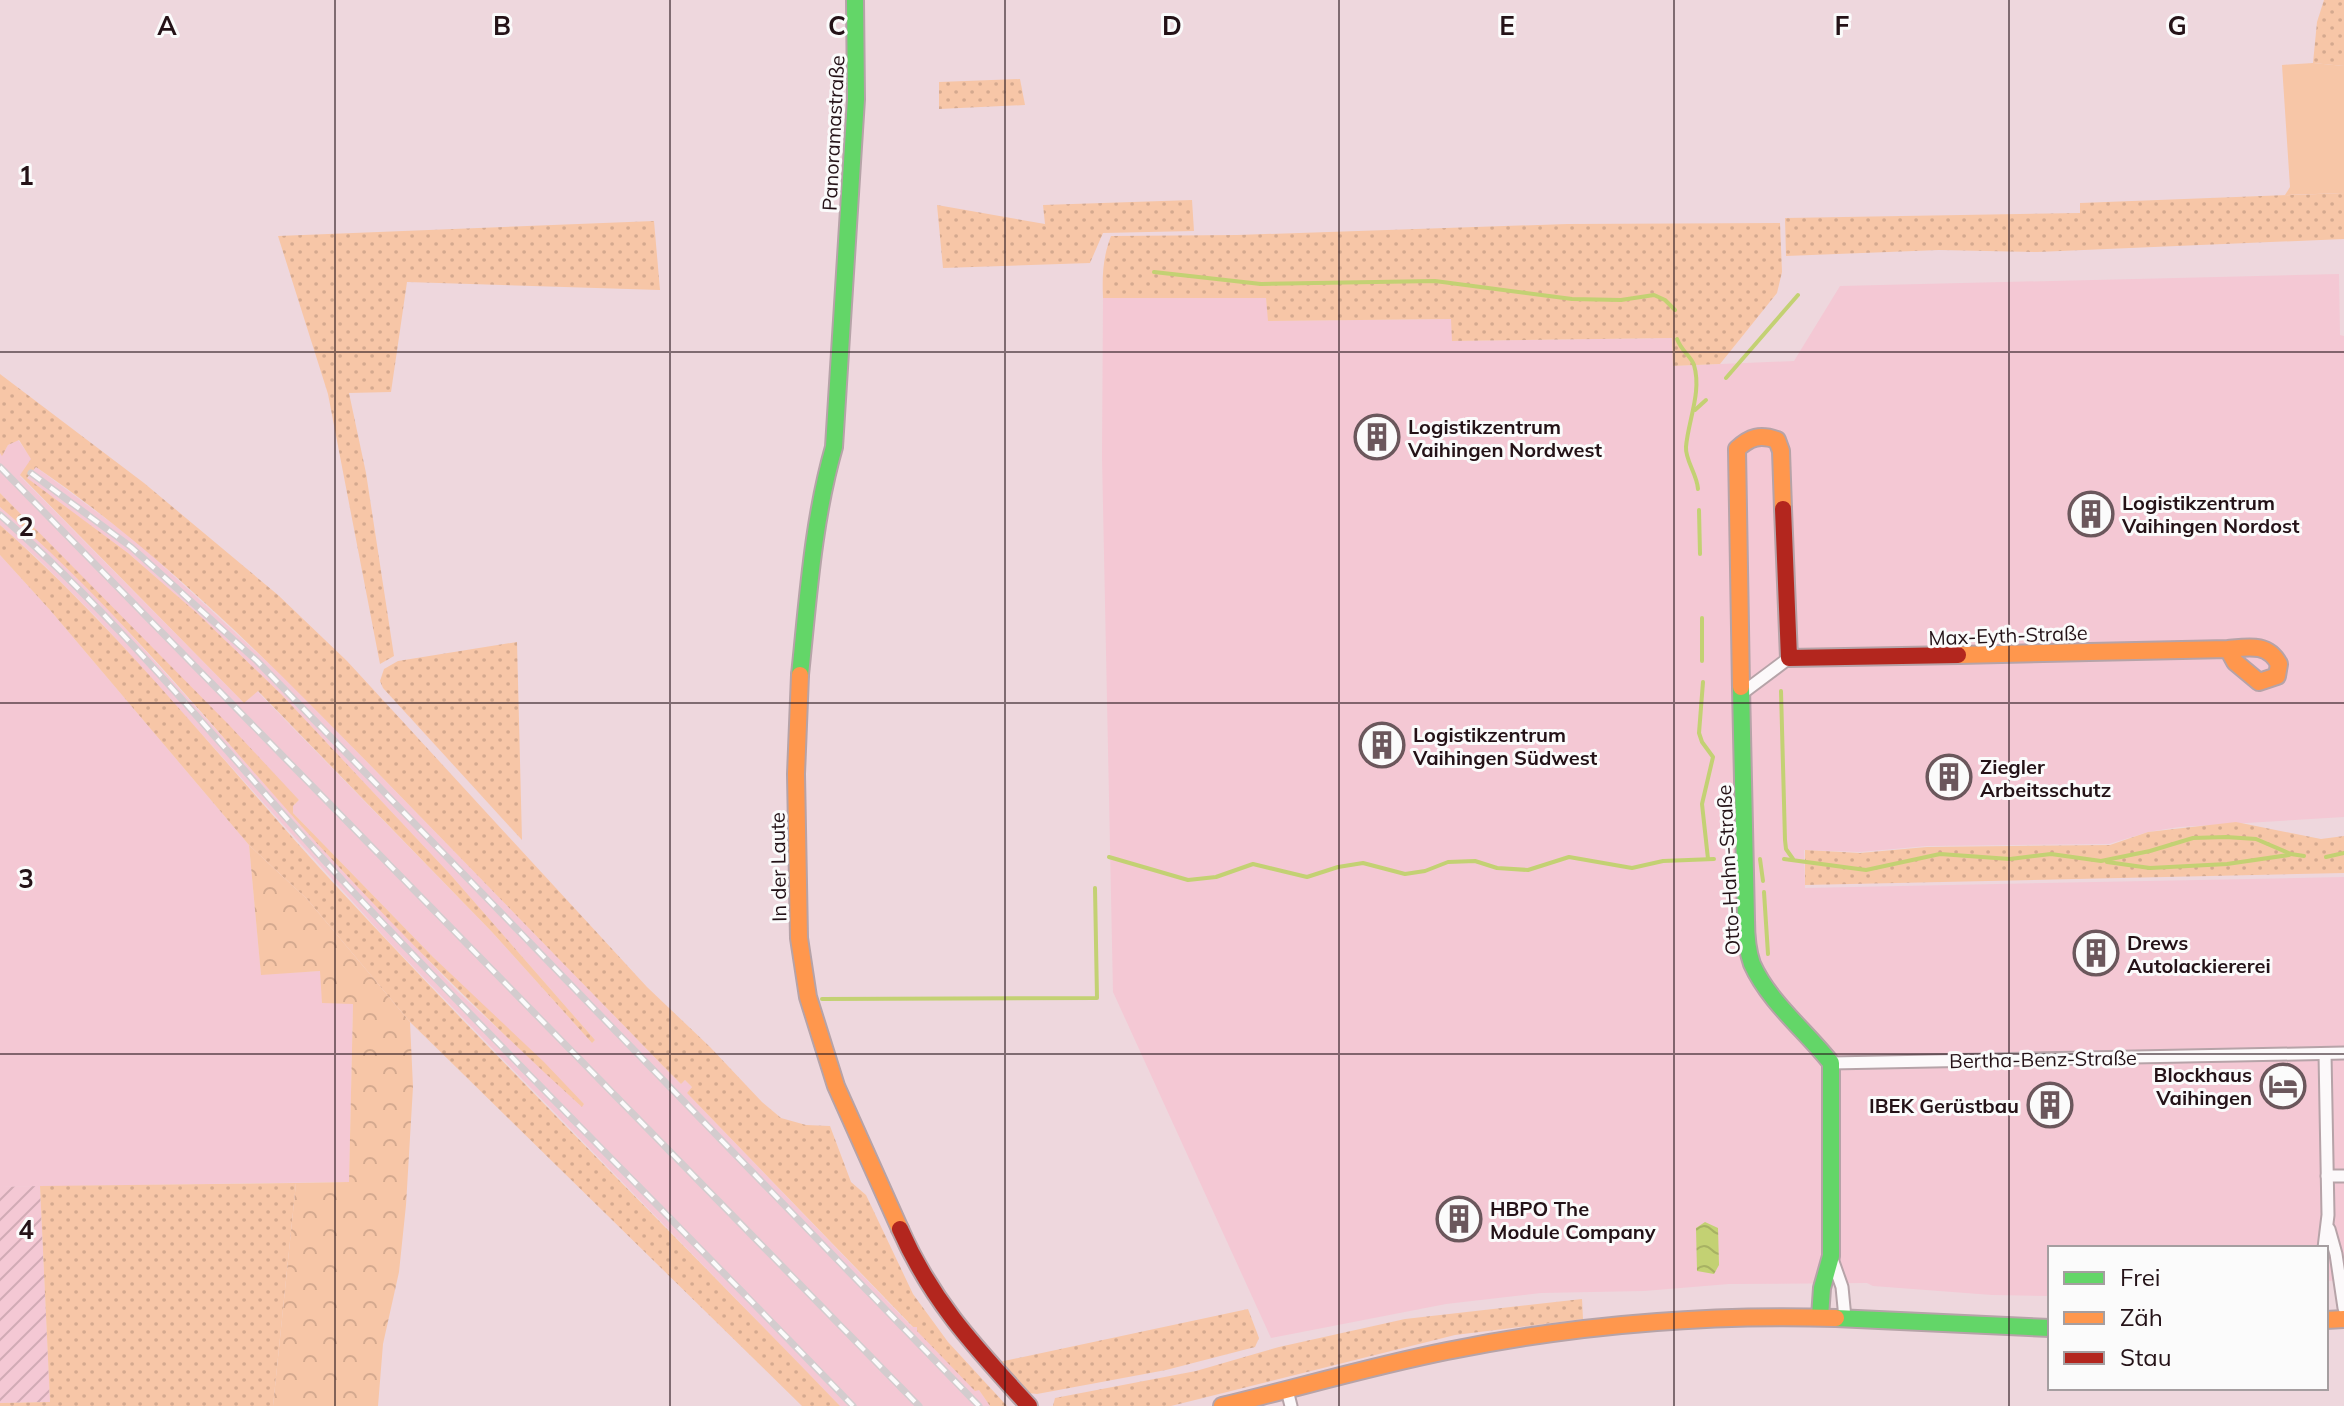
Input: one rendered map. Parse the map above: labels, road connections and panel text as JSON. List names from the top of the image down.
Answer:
{
  "streets": {
    "street": [
      "Panoramastraße",
      "Max-Eyth-Straße",
      "In der Laute",
      "Otto-Hahn-Straße",
      "Bertha-Benz-Straße"
    ]
  },
  "crossings": [
    ["Panoramastraße", "In der Laute"],
    ["Max-Eyth-Straße", "Otto-Hahn-Straße"],
    ["Otto-Hahn-Straße", "Bertha-Benz-Straße"]
  ],
  "places": {
    "building": [
      "Logistikzentrum Vaihingen Nordwest",
      "Logistikzentrum Vaihingen Nordost",
      "Logistikzentrum Vaihingen Südwest",
      "Ziegler Arbeitsschutz",
      "Drews Autolackiererei",
      "IBEK Gerüstbau",
      "HBPO The Module Company"
    ],
    "hotel": ["Blockhaus Vaihingen"]
  },
  "legend": ["Frei", "Zäh", "Stau"],
  "grid": {
    "columns": [
      "A",
      "B",
      "C",
      "D",
      "E",
      "F",
      "G"
    ],
    "rows": [
      "1",
      "2",
      "3",
      "4"
    ]
  }
}
